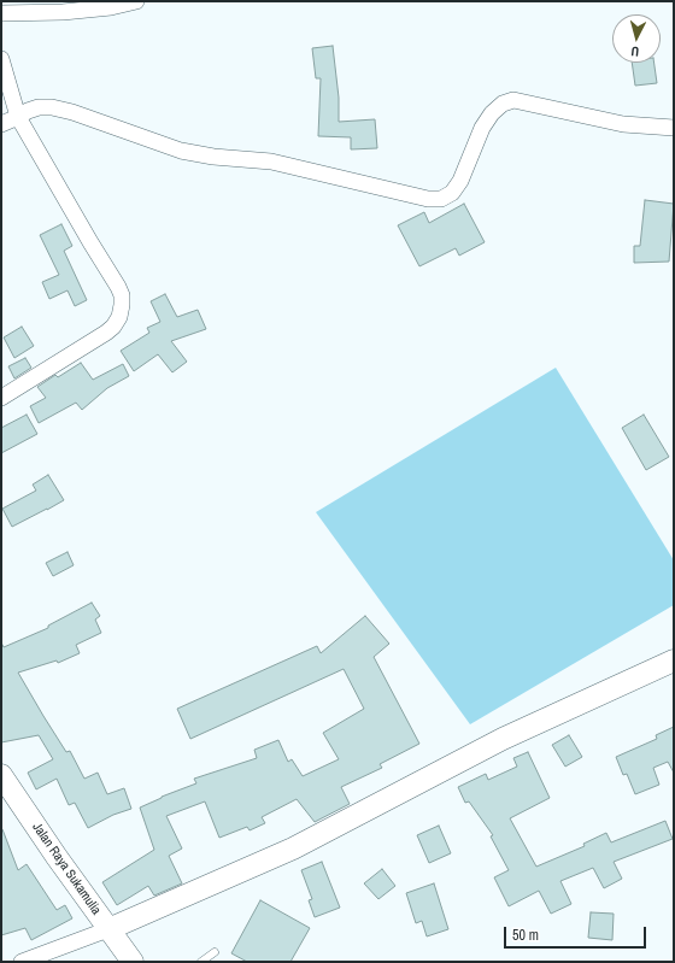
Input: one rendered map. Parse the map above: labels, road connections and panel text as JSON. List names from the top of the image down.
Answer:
{
  "streets": {
    "street": ["Jalan Raya Sukamulia"]
  },
  "scale_bar": "50 m",
  "north": "bottom"
}
